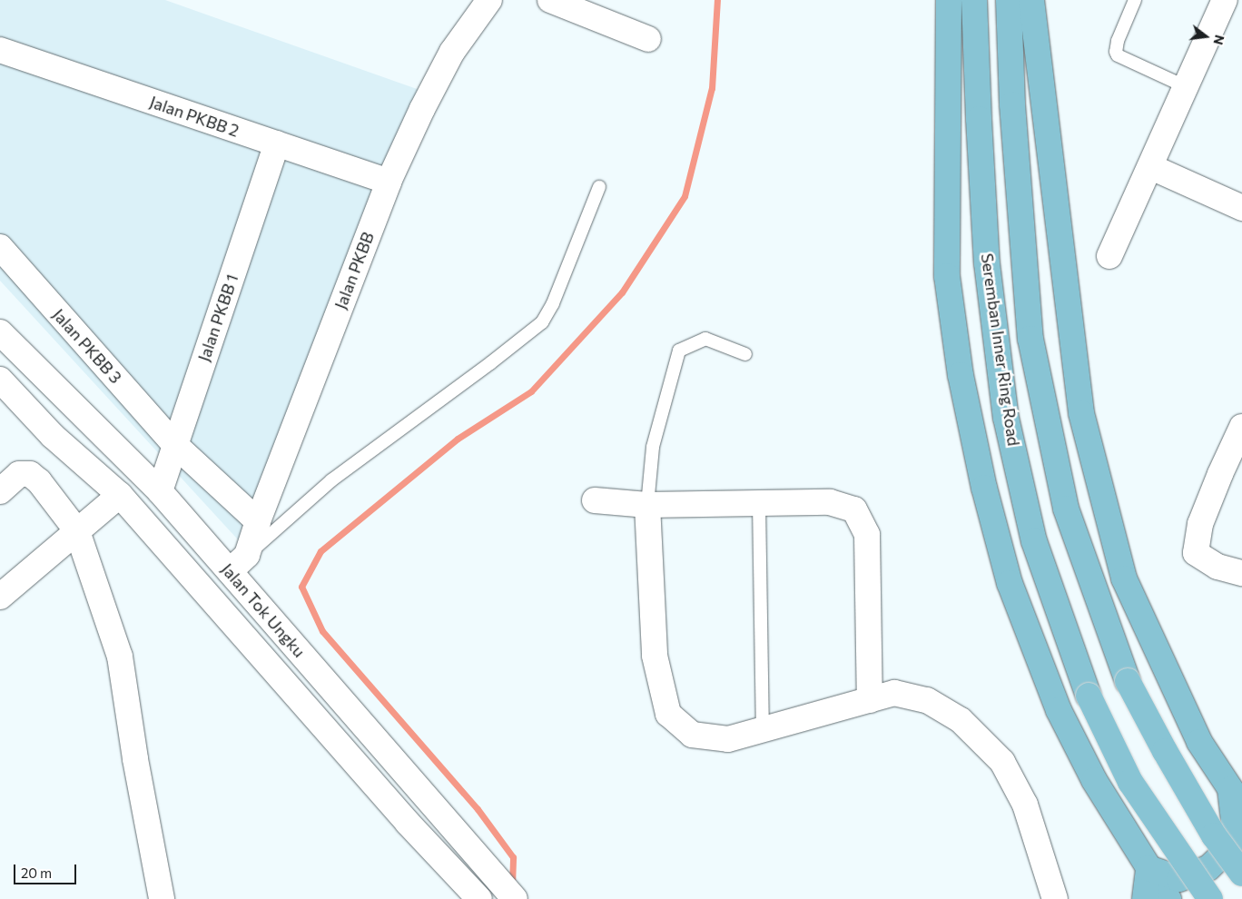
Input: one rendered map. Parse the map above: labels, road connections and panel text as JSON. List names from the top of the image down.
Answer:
{
  "streets": {
    "main road": ["Seremban Inner Ring Road"],
    "street": [
      "Jalan PKBB 2",
      "Jalan PKBB",
      "Jalan PKBB 1",
      "Jalan PKBB 3",
      "Jalan Tok Ungku"
    ]
  },
  "crossings": [
    ["Jalan PKBB 2", "Jalan PKBB"],
    ["Jalan PKBB 2", "Jalan PKBB 1"],
    ["Jalan PKBB", "Jalan PKBB 3"],
    ["Jalan PKBB", "Jalan Tok Ungku"],
    ["Jalan PKBB 1", "Jalan PKBB 3"],
    ["Jalan PKBB 1", "Jalan Tok Ungku"]
  ],
  "scale_bar": "20 m",
  "north": "right"
}
